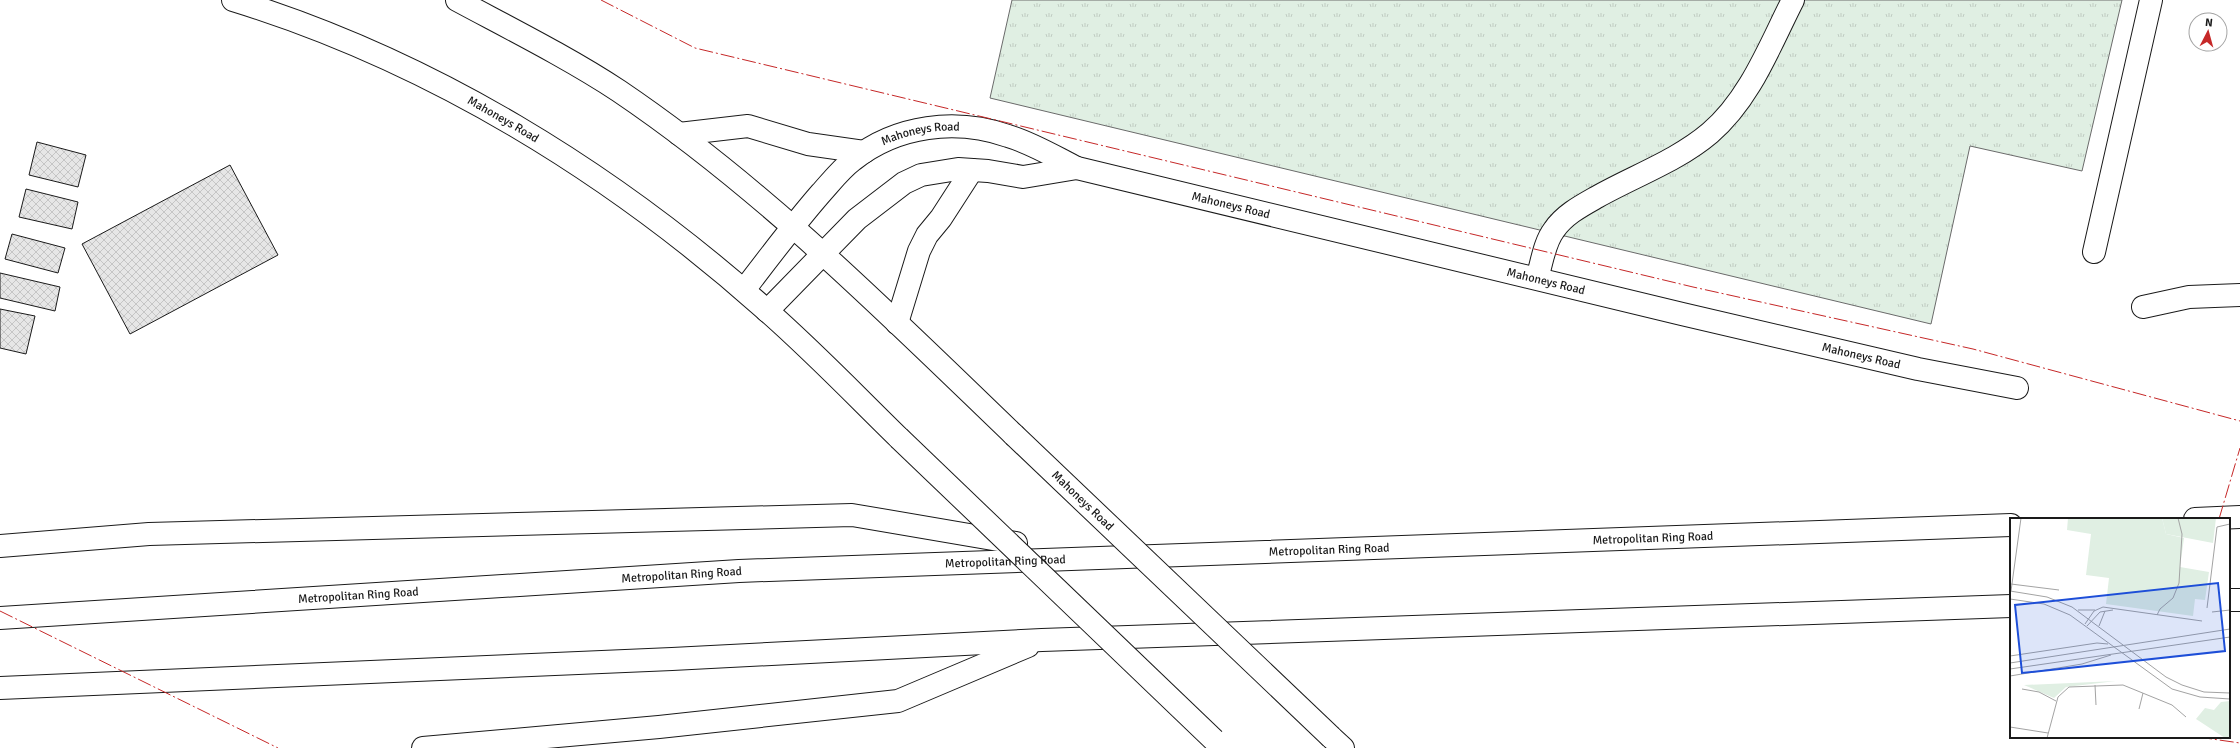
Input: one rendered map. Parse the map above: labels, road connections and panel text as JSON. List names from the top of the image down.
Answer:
{
  "streets": {
    "main road": ["Mahoneys Road", "Metropolitan Ring Road"]
  },
  "north": "top"
}
